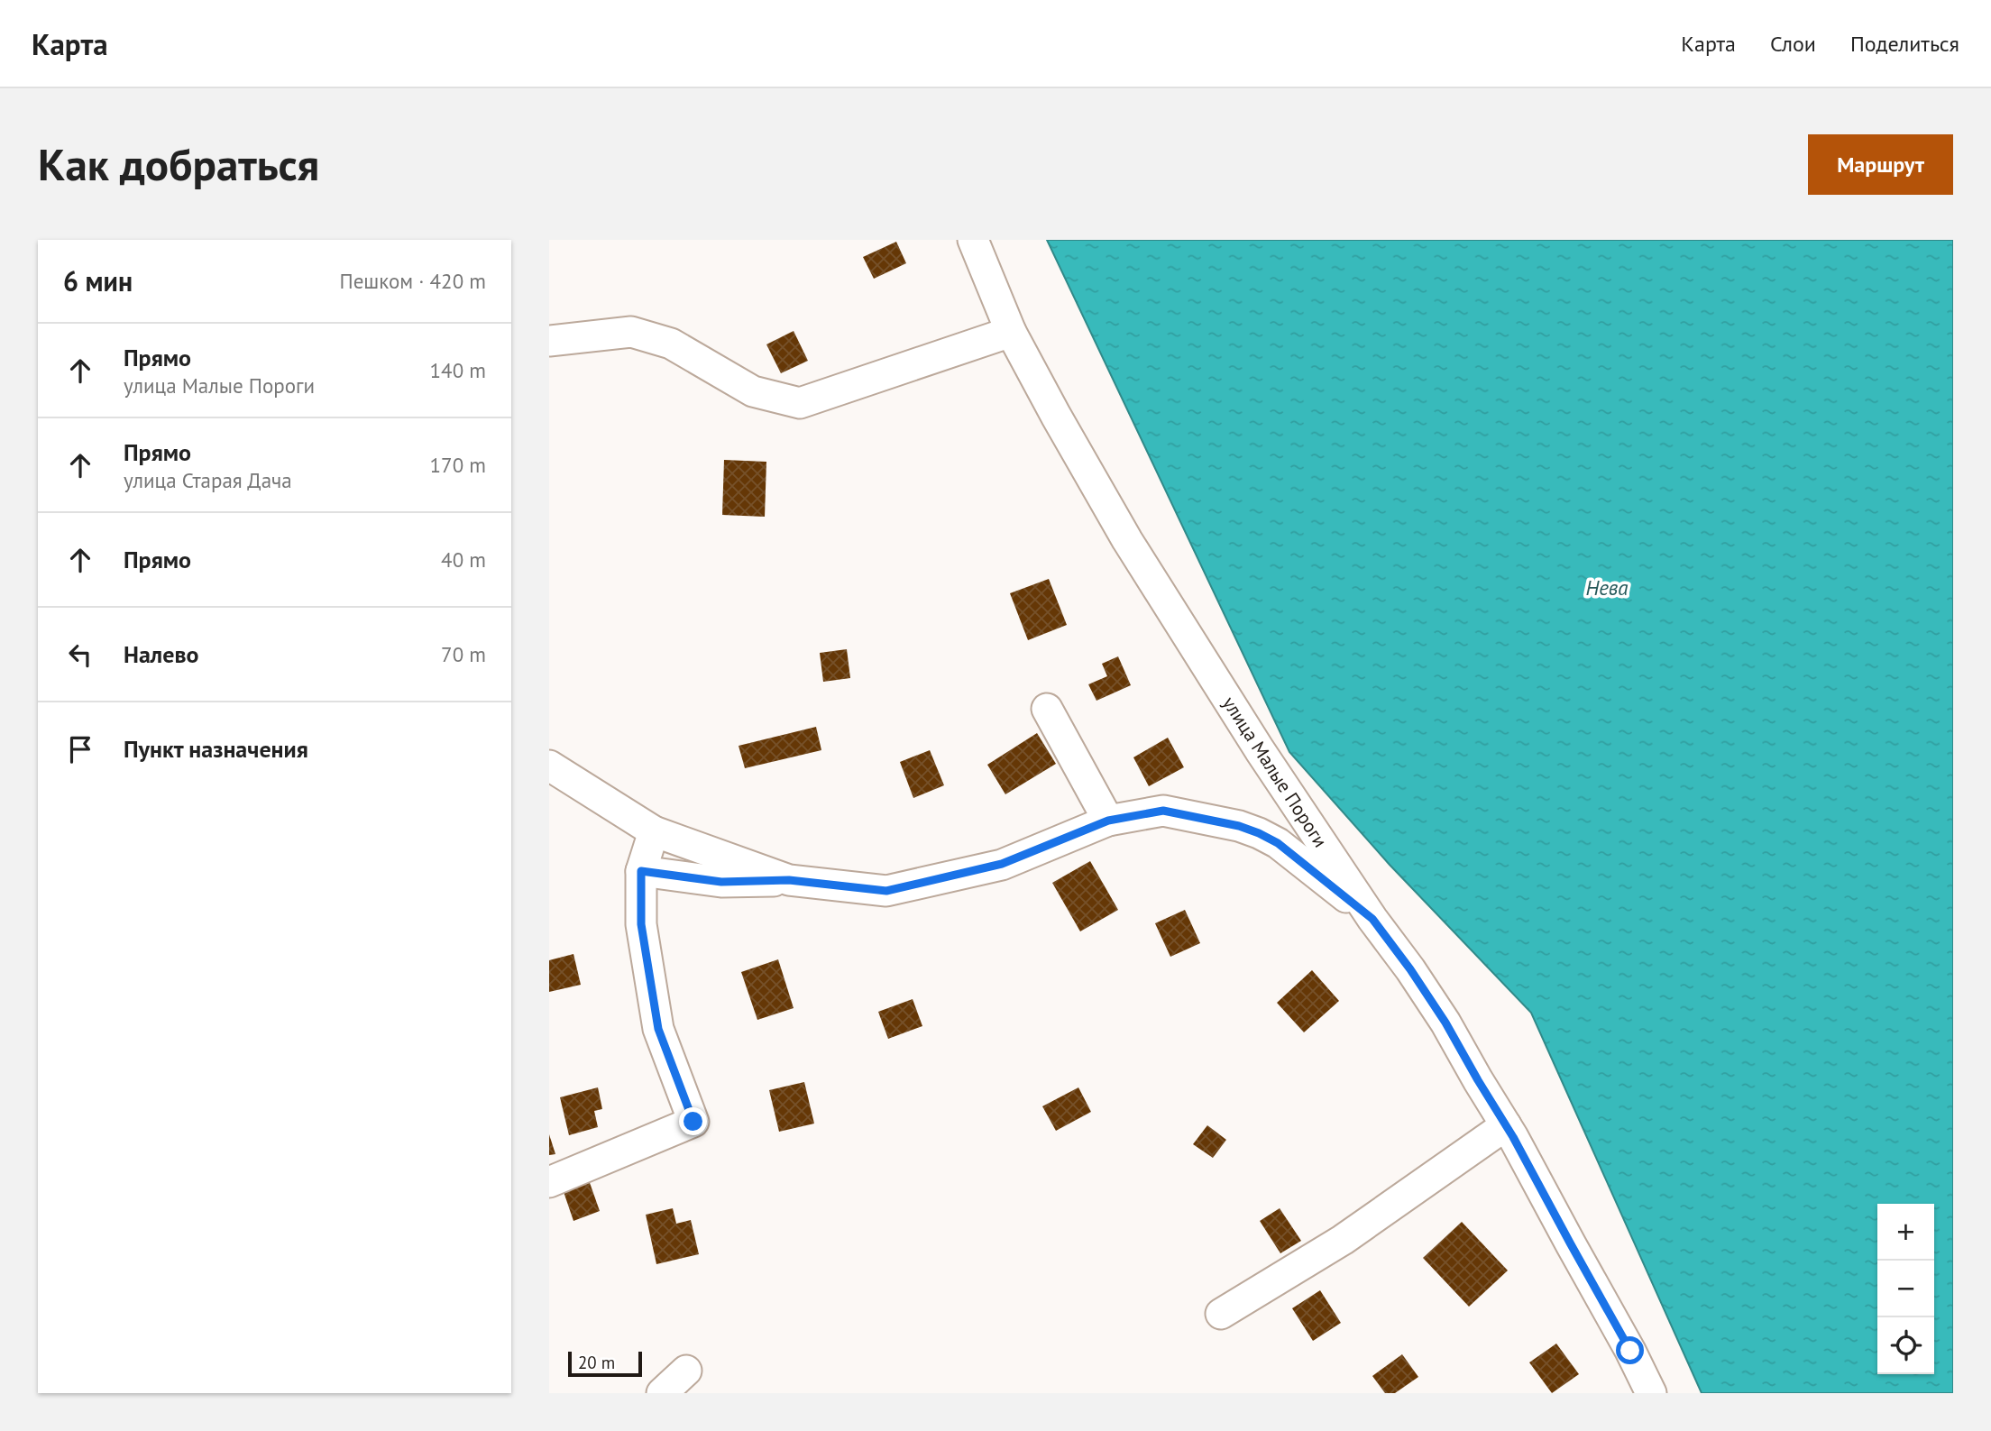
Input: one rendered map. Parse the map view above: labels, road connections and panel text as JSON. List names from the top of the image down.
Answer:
{
  "streets": {
    "street": ["улица Малые Пороги"]
  },
  "water": ["Нева"],
  "scale_bar": "20 m",
  "page": {
    "header": "Карта",
    "nav": ["Карта", "Слои", "Поделиться"],
    "buttons": "Маршрут",
    "title": "Как добраться",
    "heading": ["6 мин", "Пешком · 420 m"],
    "list": [
      ["Прямо", "улица Малые Пороги", "140 m"],
      ["Прямо", "улица Старая Дача", "170 m"],
      ["Прямо", "40 m"],
      ["Налево", "70 m"],
      "Пункт назначения"
    ],
    "map_buttons": ["+", "−"],
    "scale": "20 m"
  }
}
